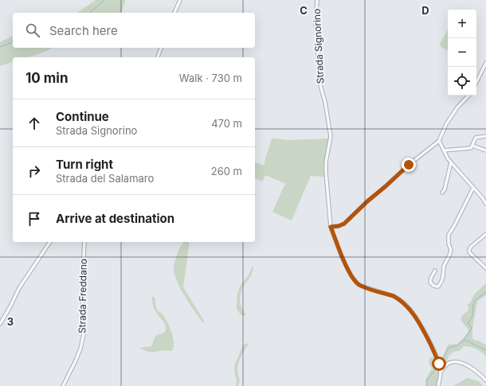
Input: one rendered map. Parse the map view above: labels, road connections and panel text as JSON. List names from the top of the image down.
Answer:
{
  "streets": {
    "street": ["Strada Signorino", "Strada Freddano"]
  },
  "page": {
    "map_buttons": ["+", "−"],
    "search": "Search here",
    "heading": ["10 min", "Walk · 730 m"],
    "list": [
      ["Continue", "Strada Signorino", "470 m"],
      ["Turn right", "Strada del Salamaro", "260 m"],
      "Arrive at destination"
    ]
  },
  "grid": {
    "columns": ["C", "D"],
    "rows": ["3"]
  }
}
